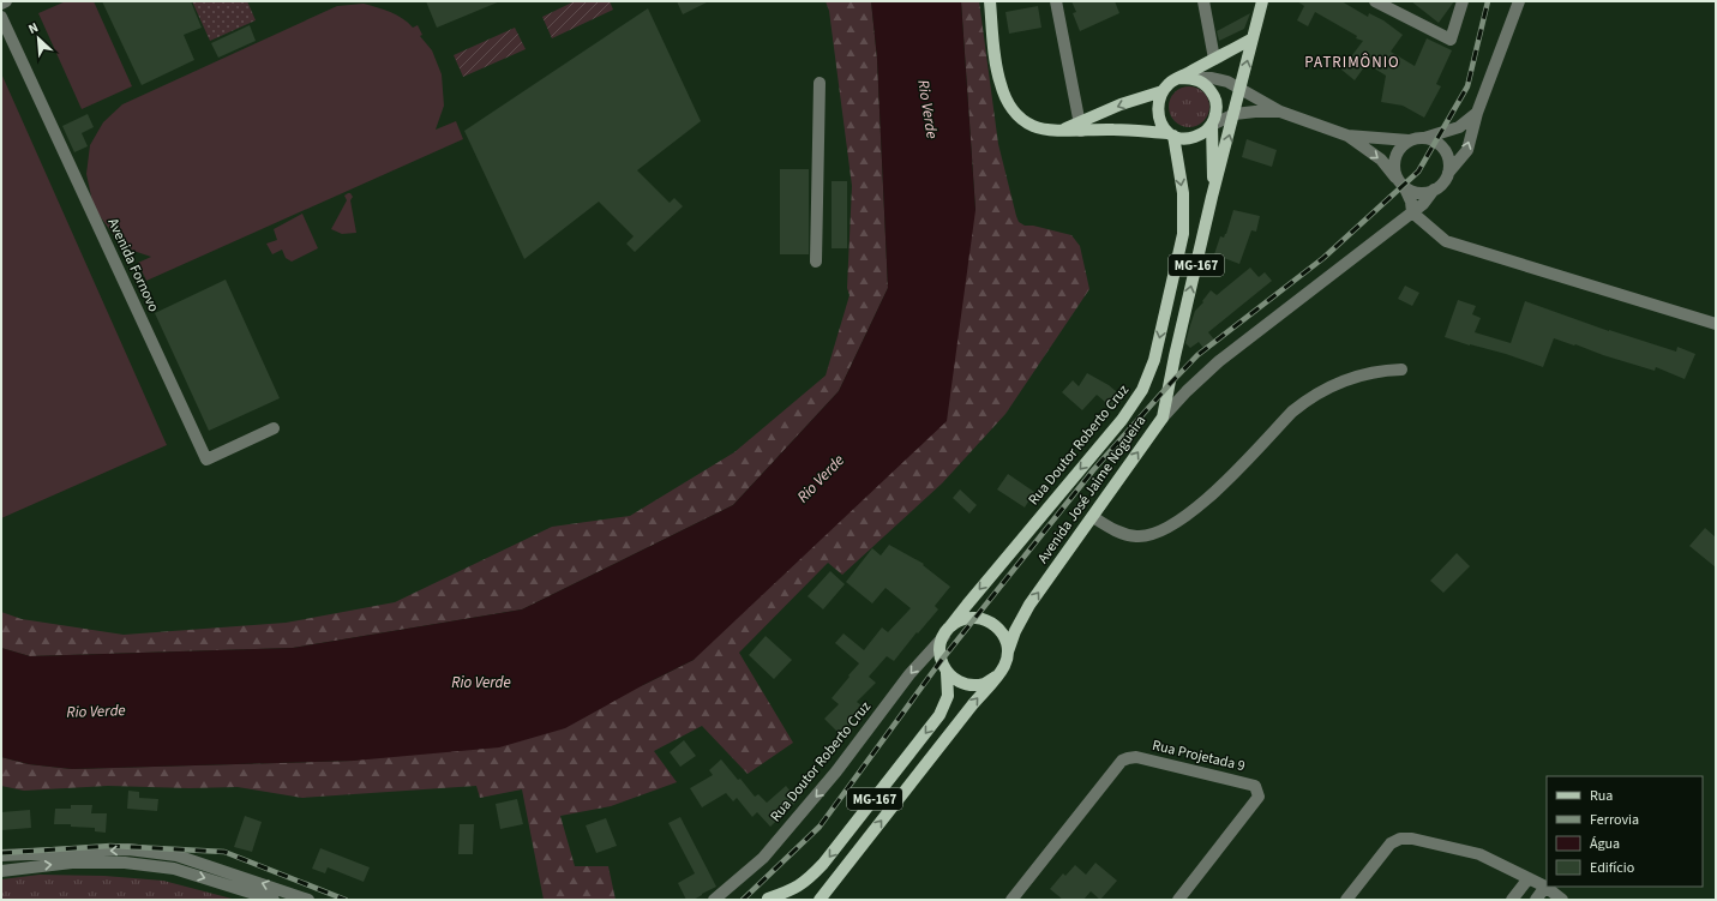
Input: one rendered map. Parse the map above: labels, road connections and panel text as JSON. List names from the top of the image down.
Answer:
{
  "streets": {
    "main road": ["MG-167", "Rua Doutor Roberto Cruz", "Avenida José Jaime Nogueira"],
    "street": ["Avenida Fornovo", "Rua Projetada 9"]
  },
  "crossings": [
    ["MG-167", "Rua Doutor Roberto Cruz"],
    ["MG-167", "Avenida José Jaime Nogueira"],
    ["Rua Doutor Roberto Cruz", "Avenida José Jaime Nogueira"]
  ],
  "one_way": ["Avenida José Jaime Nogueira"],
  "districts": ["PATRIMÔNIO"],
  "water": ["Rio Verde"],
  "legend": [
    "Rua",
    "Ferrovia",
    "Água",
    "Edifício"
  ],
  "north": "top left"
}
